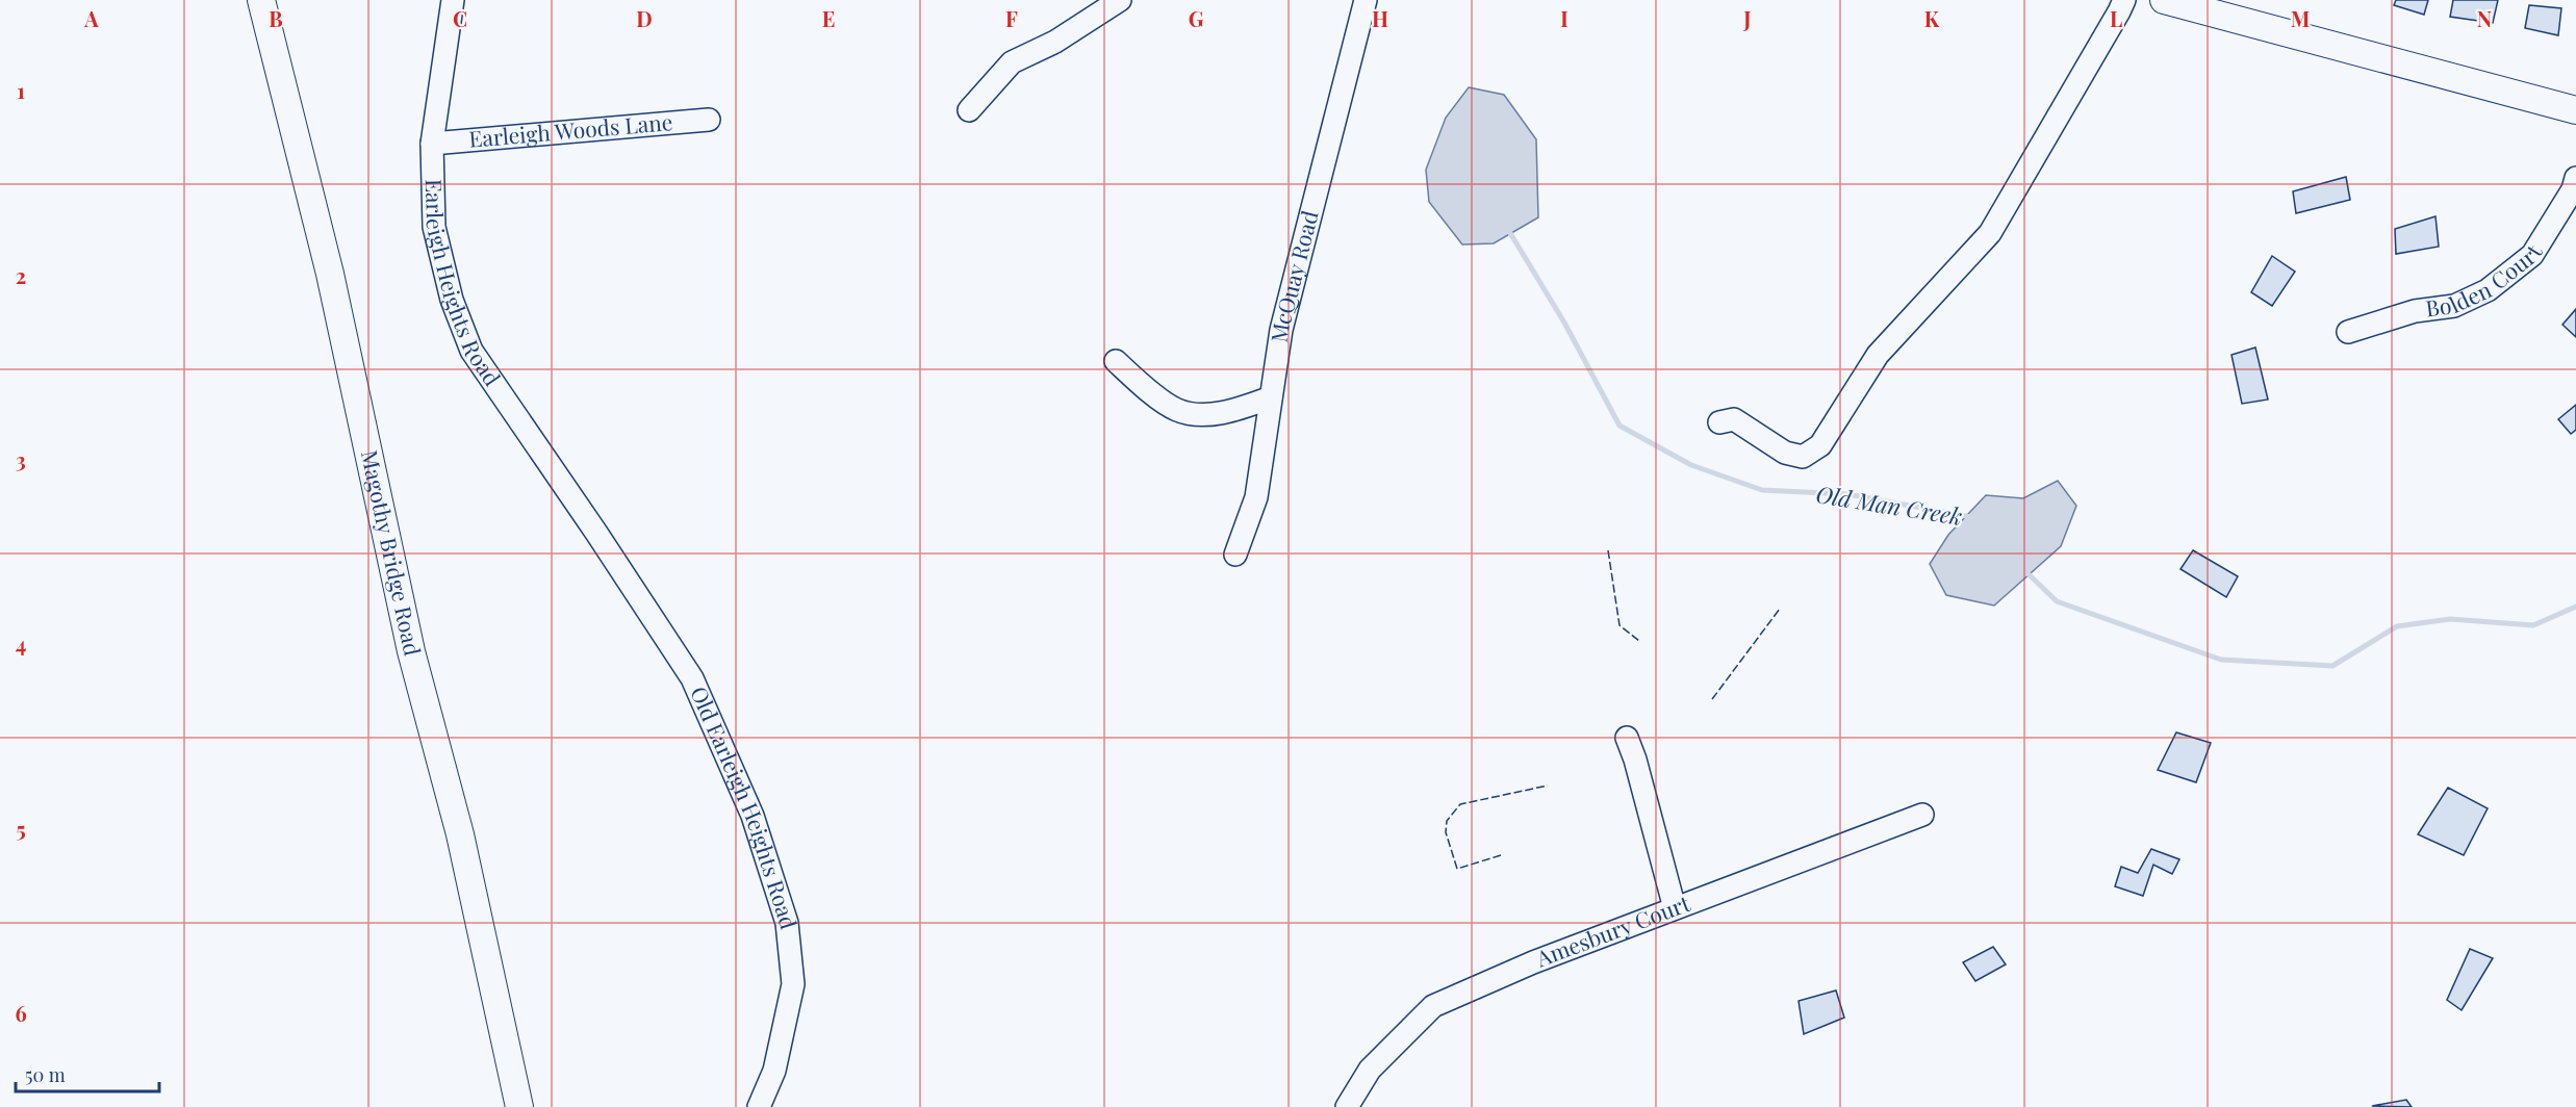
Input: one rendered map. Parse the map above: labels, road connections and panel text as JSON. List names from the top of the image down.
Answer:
{
  "streets": {
    "main road": ["Magothy Bridge Road"],
    "street": [
      "Earleigh Woods Lane",
      "Bolden Court",
      "McQuay Road",
      "Earleigh Heights Road",
      "Old Earleigh Heights Road",
      "Amesbury Court"
    ]
  },
  "crossings": [
    ["Earleigh Woods Lane", "Earleigh Heights Road"],
    ["Earleigh Heights Road", "Old Earleigh Heights Road"]
  ],
  "water": ["Old Man Creek"],
  "scale_bar": "50 m",
  "grid": {
    "columns": [
      "A",
      "B",
      "C",
      "D",
      "E",
      "F",
      "G",
      "H",
      "I",
      "J",
      "K",
      "L",
      "M",
      "N"
    ],
    "rows": [
      "1",
      "2",
      "3",
      "4",
      "5",
      "6"
    ]
  }
}
